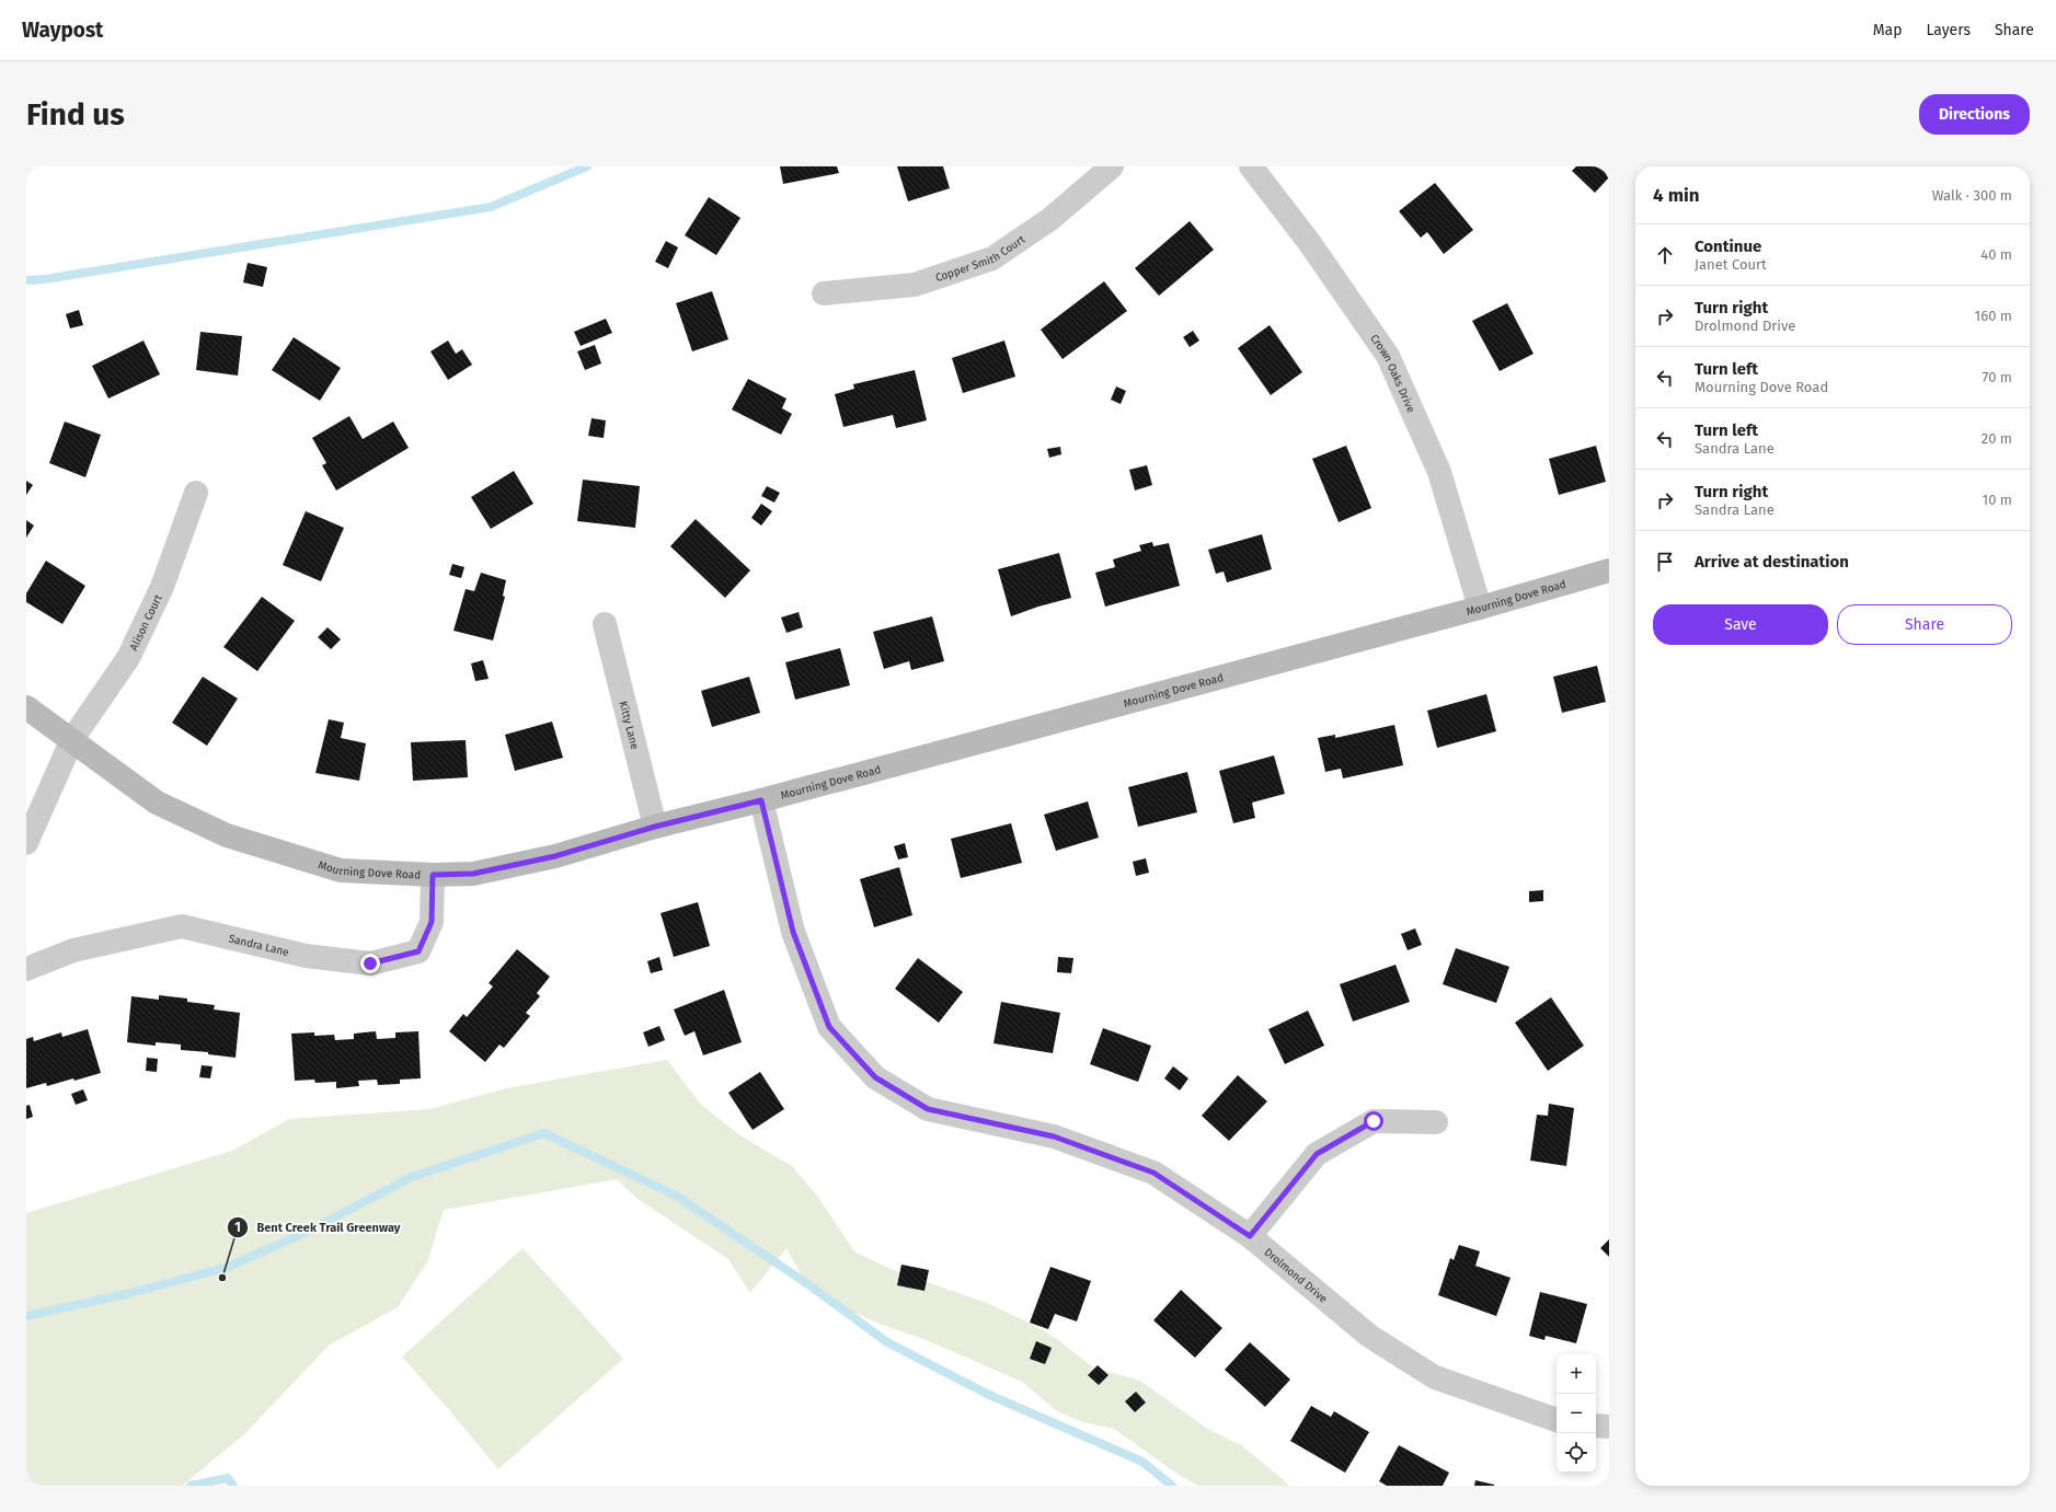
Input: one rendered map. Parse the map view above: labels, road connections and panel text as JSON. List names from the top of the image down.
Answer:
{
  "streets": {
    "street": [
      "Copper Smith Court",
      "Crown Oaks Drive",
      "Mourning Dove Road",
      "Alison Court",
      "Kitty Lane",
      "Sandra Lane",
      "Drolmond Drive"
    ]
  },
  "crossings": [
    ["Crown Oaks Drive", "Mourning Dove Road"],
    ["Mourning Dove Road", "Alison Court"],
    ["Mourning Dove Road", "Kitty Lane"],
    ["Mourning Dove Road", "Sandra Lane"],
    ["Mourning Dove Road", "Drolmond Drive"]
  ],
  "places": ["Bent Creek Trail Greenway"],
  "page": {
    "header": "Waypost",
    "nav": ["Map", "Layers", "Share"],
    "buttons": [
      "Directions",
      ["Save", "Share"]
    ],
    "title": "Find us",
    "heading": ["4 min", "Walk · 300 m"],
    "list": [
      ["Continue", "Janet Court", "40 m"],
      ["Turn right", "Drolmond Drive", "160 m"],
      ["Turn left", "Mourning Dove Road", "70 m"],
      ["Turn left", "Sandra Lane", "20 m"],
      ["Turn right", "Sandra Lane", "10 m"],
      "Arrive at destination"
    ],
    "map_buttons": ["+", "−"]
  }
}
